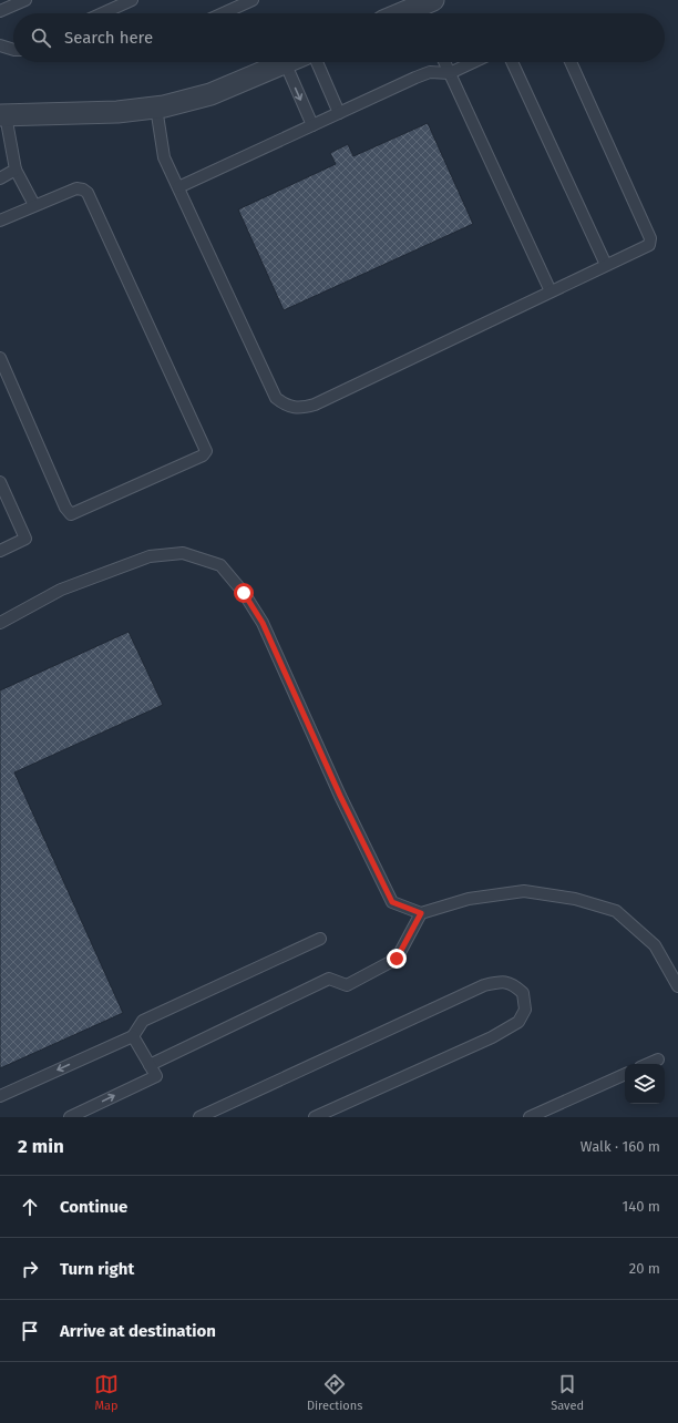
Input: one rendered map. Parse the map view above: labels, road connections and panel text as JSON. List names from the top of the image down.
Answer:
{
  "page": {
    "search": "Search here",
    "heading": ["2 min", "Walk · 160 m"],
    "list": [
      ["Continue", "140 m"],
      ["Turn right", "20 m"],
      "Arrive at destination"
    ],
    "nav": ["Map", "Directions", "Saved"]
  }
}
